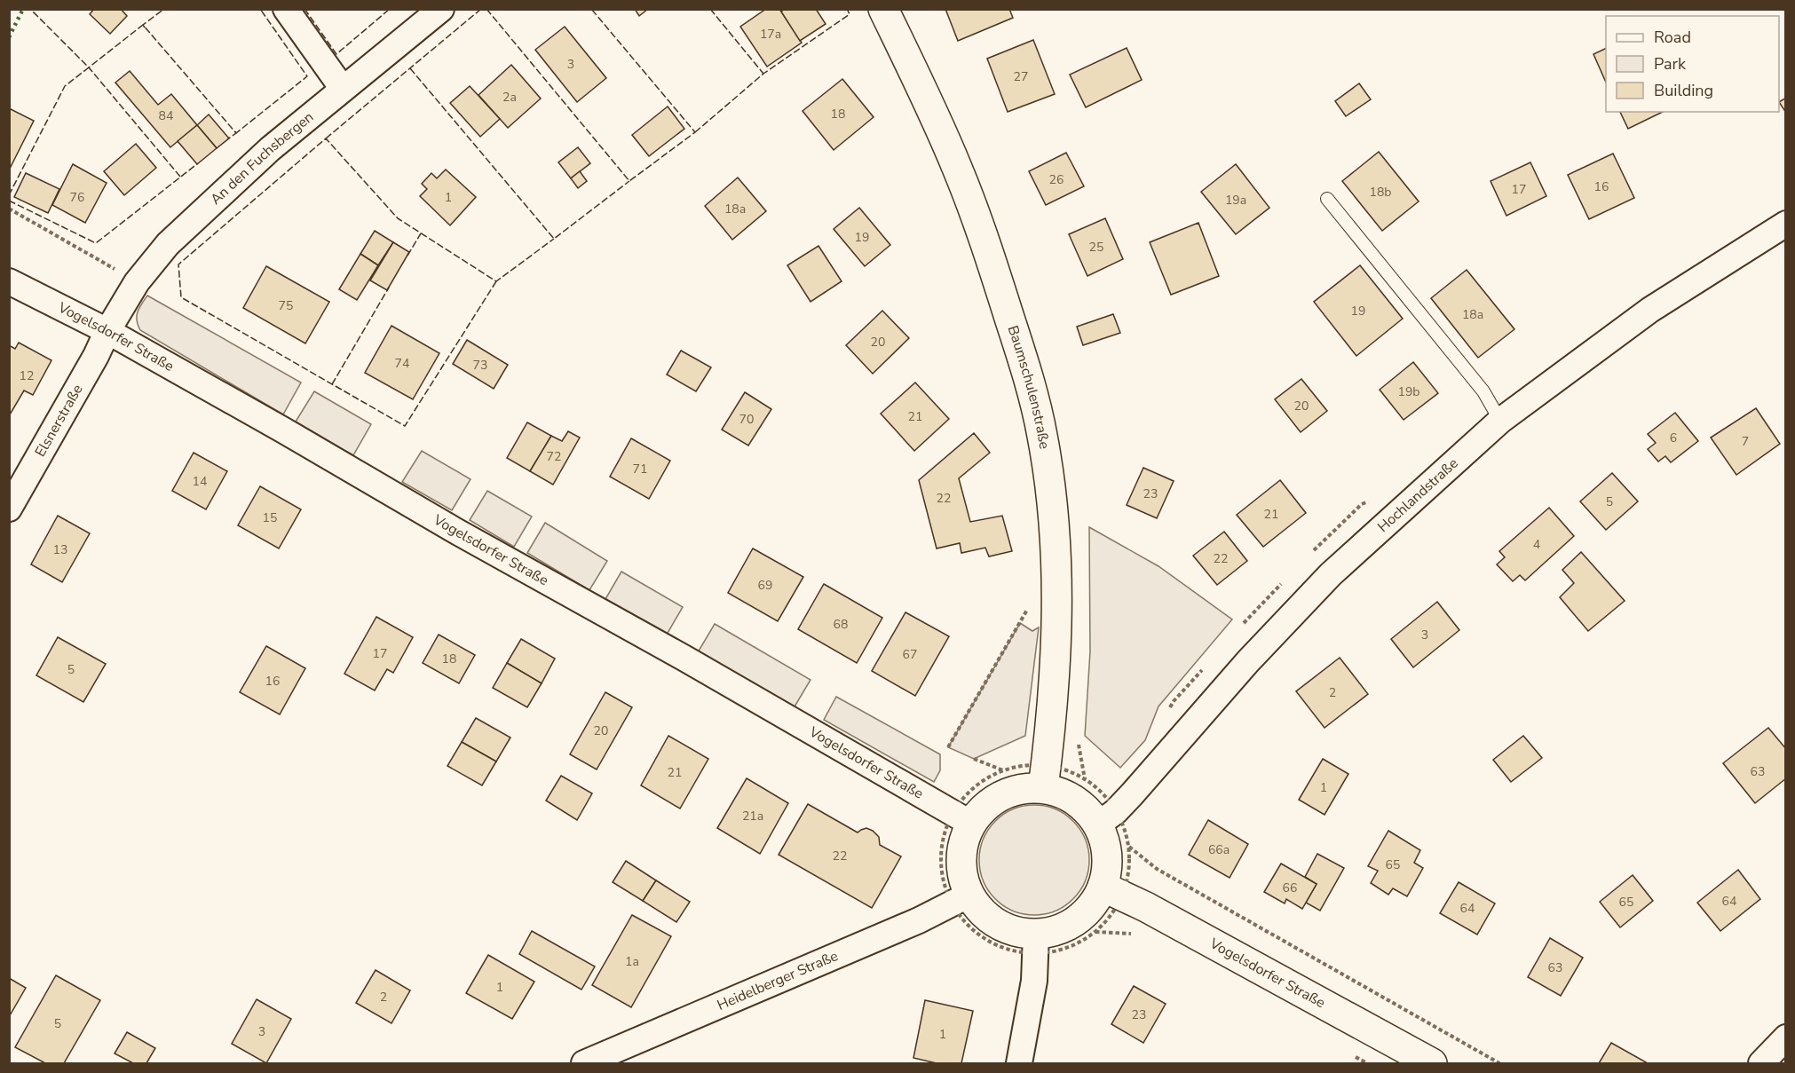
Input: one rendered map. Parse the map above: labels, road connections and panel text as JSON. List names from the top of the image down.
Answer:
{
  "streets": {
    "street": [
      "An den Fuchsbergen",
      "Vogelsdorfer Straße",
      "Baumschulenstraße",
      "Elsnerstraße",
      "Hochlandstraße",
      "Heidelberger Straße"
    ]
  },
  "crossings": [
    ["An den Fuchsbergen", "Vogelsdorfer Straße"],
    ["An den Fuchsbergen", "Elsnerstraße"],
    ["Vogelsdorfer Straße", "Baumschulenstraße"],
    ["Vogelsdorfer Straße", "Elsnerstraße"],
    ["Vogelsdorfer Straße", "Hochlandstraße"],
    ["Vogelsdorfer Straße", "Heidelberger Straße"],
    ["Baumschulenstraße", "Hochlandstraße"],
    ["Baumschulenstraße", "Heidelberger Straße"],
    ["Hochlandstraße", "Heidelberger Straße"]
  ],
  "house_numbers": [
    "17a",
    "3",
    "27",
    "2a",
    "18",
    "84",
    "26",
    "16",
    "17",
    "18b",
    "76",
    "1",
    "19a",
    "18a",
    "19",
    "25",
    "75",
    "19",
    "18a",
    "20",
    "74",
    "73",
    "12",
    "19b",
    "20",
    "21",
    "70",
    "6",
    "7",
    "72",
    "71",
    "14",
    "23",
    "22",
    "5",
    "21",
    "15",
    "4",
    "13",
    "22",
    "69",
    "68",
    "3",
    "17",
    "67",
    "18",
    "5",
    "16",
    "2",
    "20",
    "63",
    "21",
    "1",
    "21a",
    "66a",
    "22",
    "65",
    "66",
    "64",
    "65",
    "64",
    "1a",
    "63",
    "1",
    "2",
    "23",
    "5",
    "3",
    "1"
  ],
  "legend": ["Road", "Park", "Building"]
}
